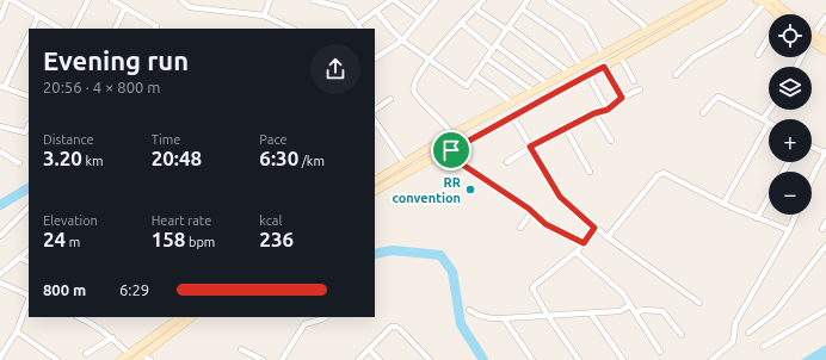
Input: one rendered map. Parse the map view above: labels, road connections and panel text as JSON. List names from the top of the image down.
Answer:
{
  "places": ["RR convention"],
  "page": {
    "map_buttons": ["+", "−"],
    "heading": ["Evening run", "20:56 · 4 × 800 m"],
    "stats": [
      ["Distance", "3.20 km"],
      ["Time", "20:48"],
      ["Pace", "6:30 /km"],
      ["Elevation", "24 m"],
      ["Heart rate", "158 bpm"],
      ["kcal", "236"]
    ],
    "list": [
      {
        "name": "800 m",
        "note": "6:29"
      }
    ]
  }
}
